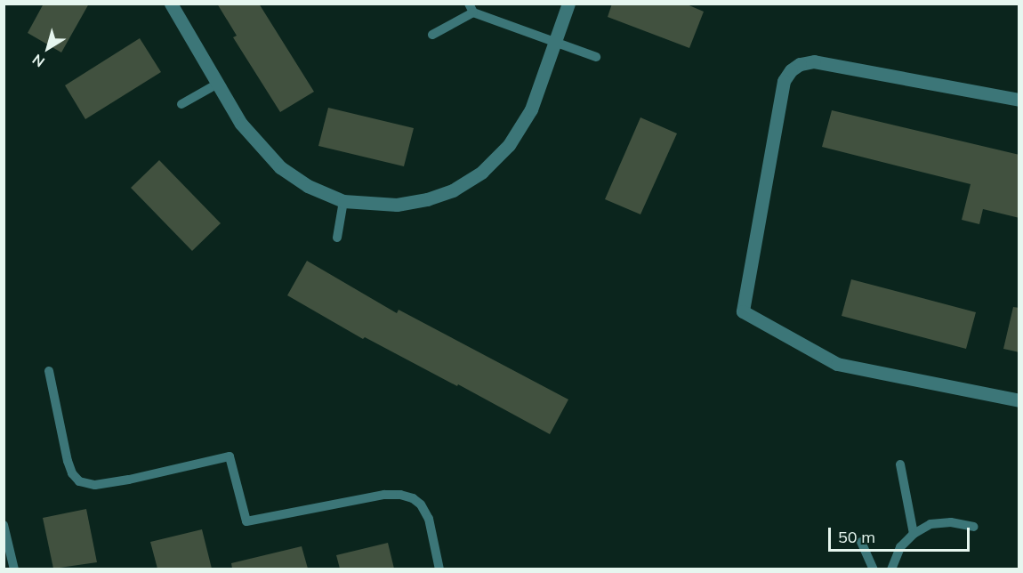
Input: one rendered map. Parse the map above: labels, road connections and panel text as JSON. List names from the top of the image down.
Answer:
{
  "scale_bar": "50 m",
  "north": "bottom left"
}
